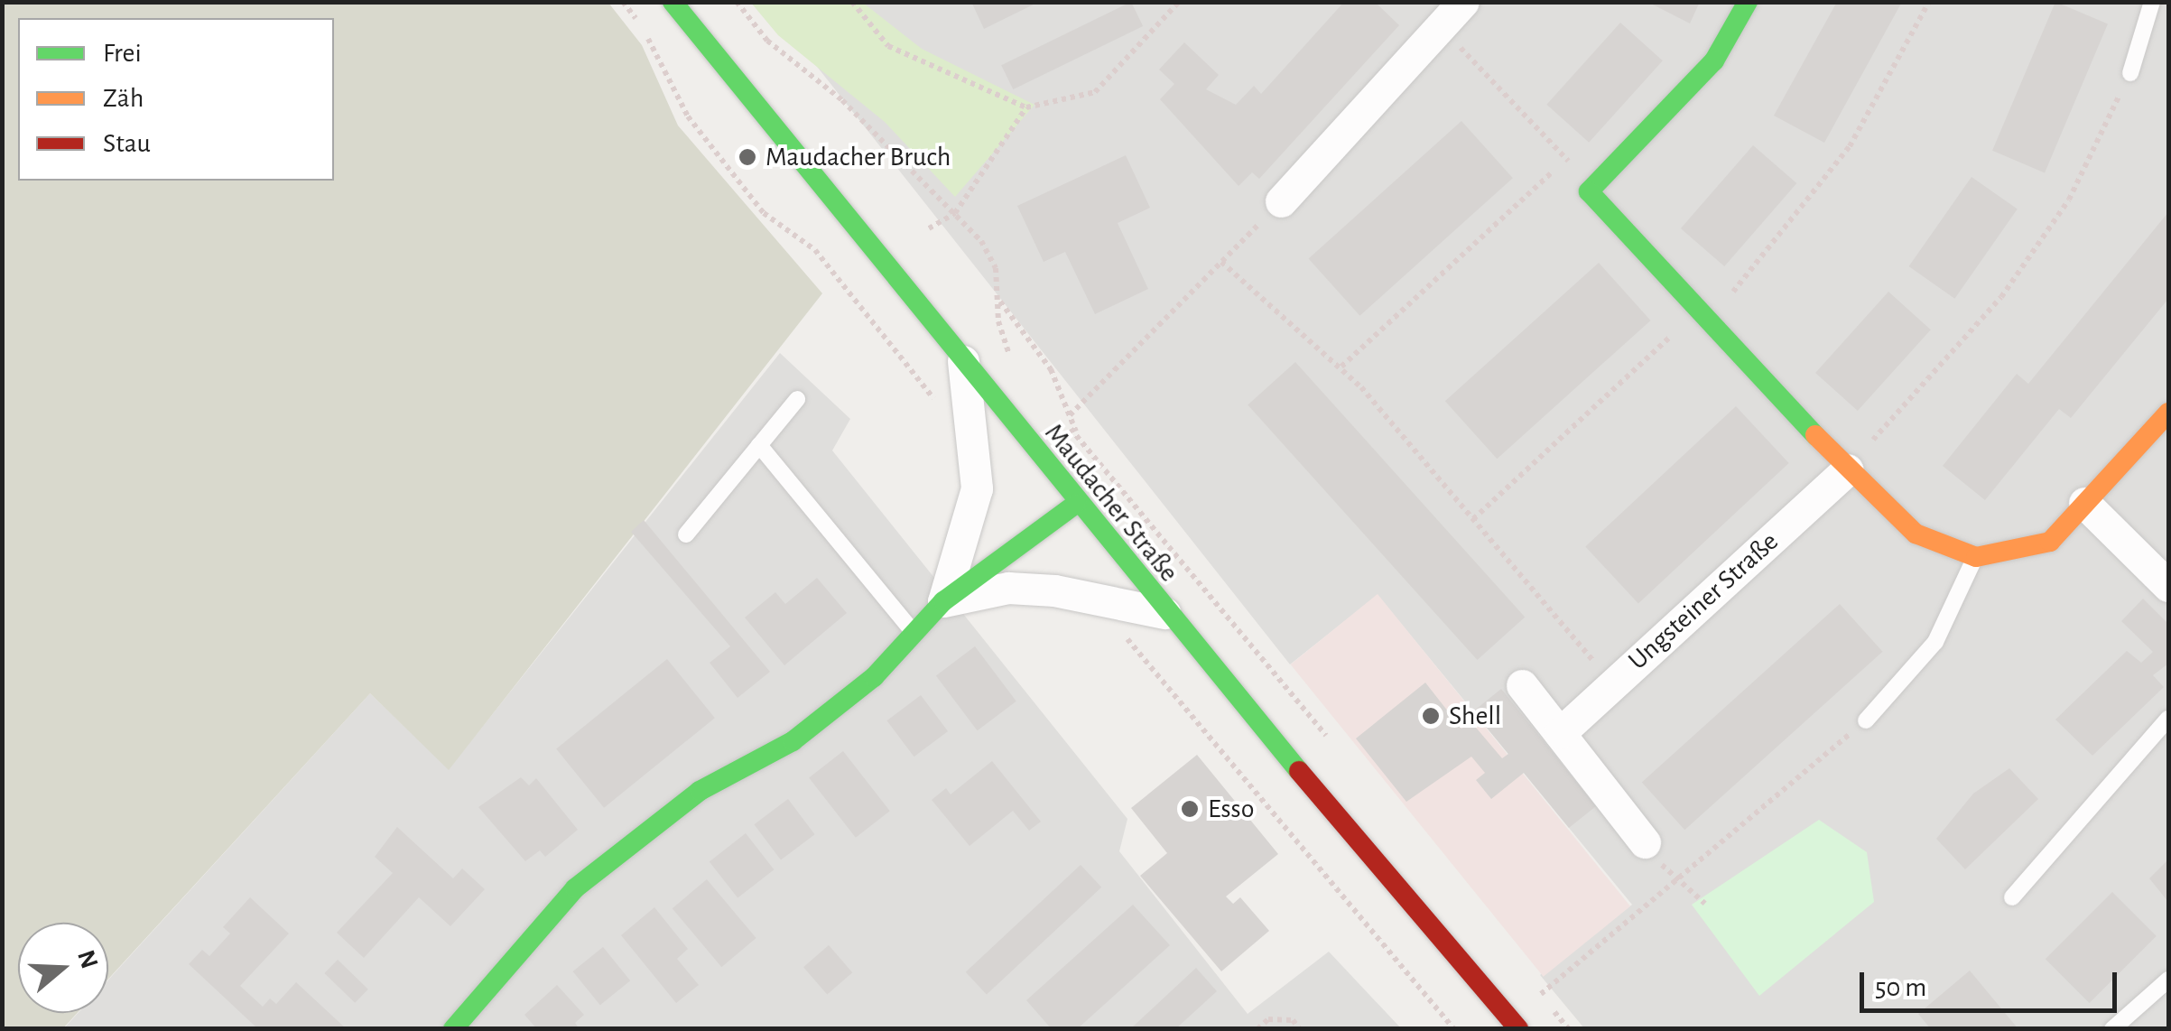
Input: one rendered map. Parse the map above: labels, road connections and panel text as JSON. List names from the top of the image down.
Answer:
{
  "streets": {
    "street": ["Maudacher Straße", "Ungsteiner Straße"]
  },
  "places": ["Maudacher Bruch", "Shell", "Esso"],
  "legend": ["Frei", "Zäh", "Stau"],
  "scale_bar": "50 m",
  "north": "right"
}
